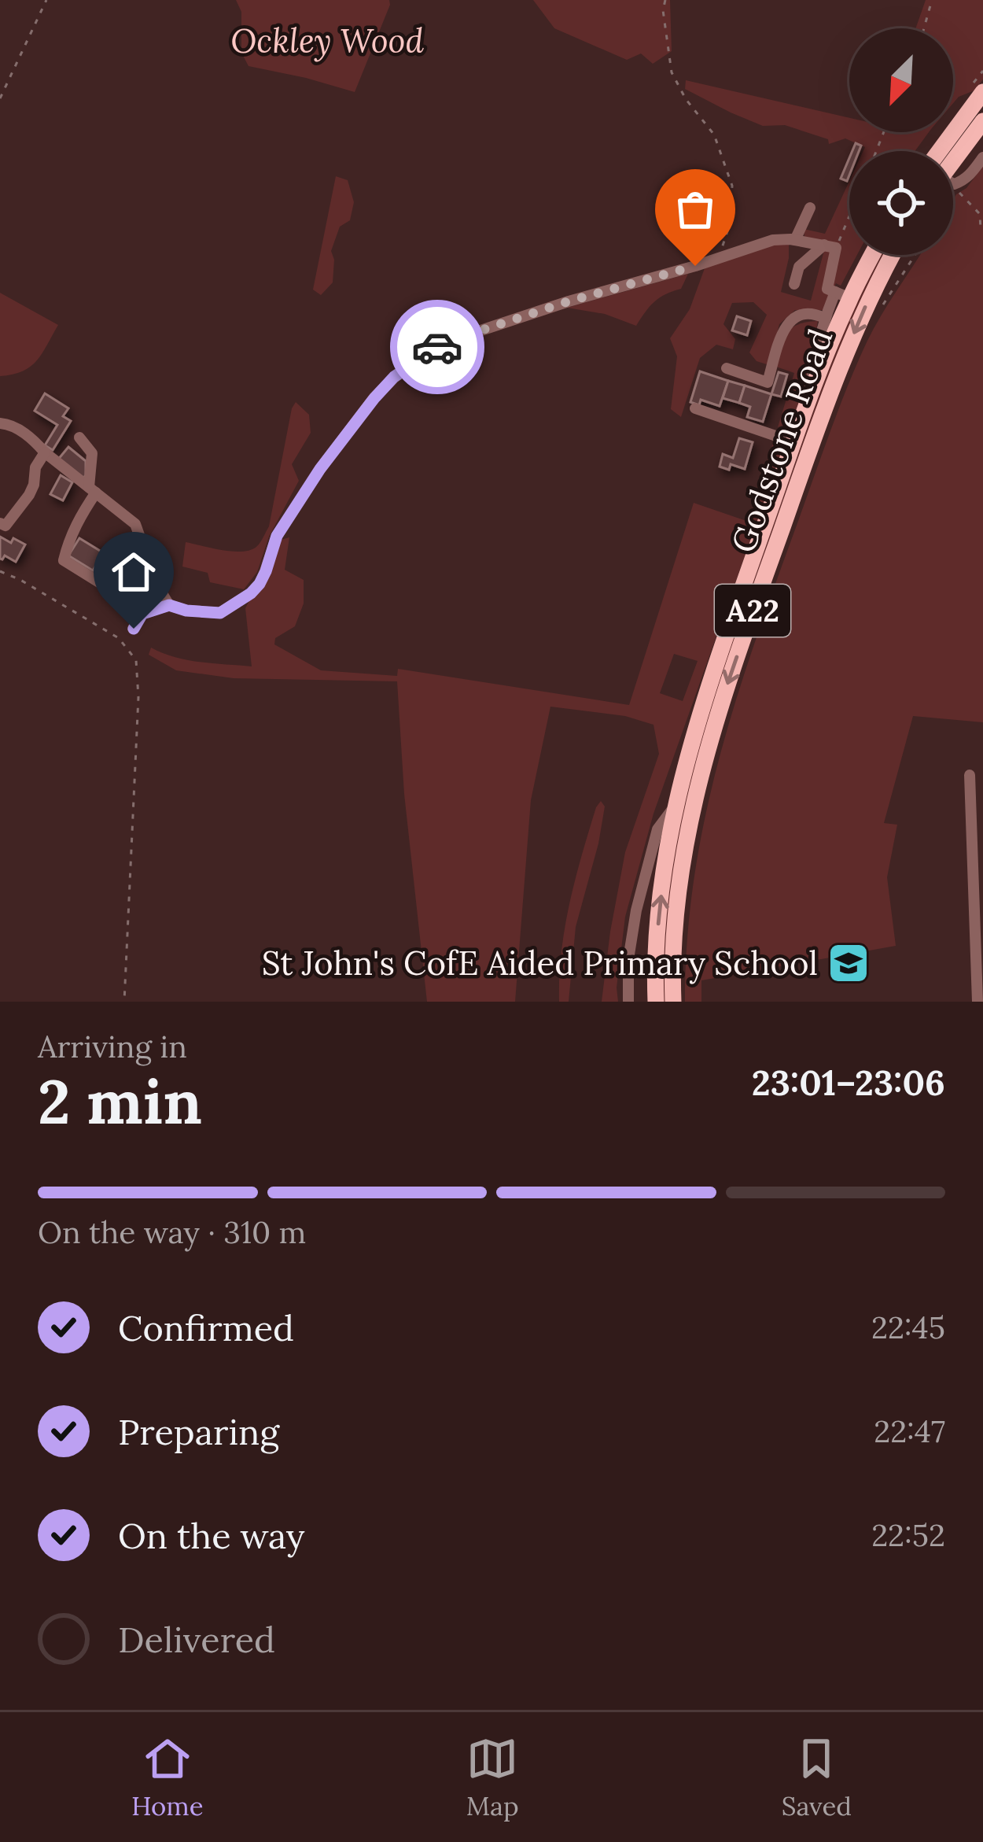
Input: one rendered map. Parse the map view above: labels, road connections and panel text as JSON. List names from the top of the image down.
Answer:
{
  "streets": {
    "highway": ["Godstone Road", "A22"]
  },
  "parks": ["Ockley Wood"],
  "places": {
    "school or university": ["St John's CofE Aided Primary School"]
  },
  "north": "bottom left",
  "page": {
    "heading": ["2 min", "Arriving in", "23:01–23:06"],
    "bar": "On the way · 310 m",
    "list": [
      ["Confirmed", "22:45"],
      ["Preparing", "22:47"],
      ["On the way", "22:52"],
      "Delivered"
    ],
    "tabs": ["Home", "Map", "Saved"]
  }
}
